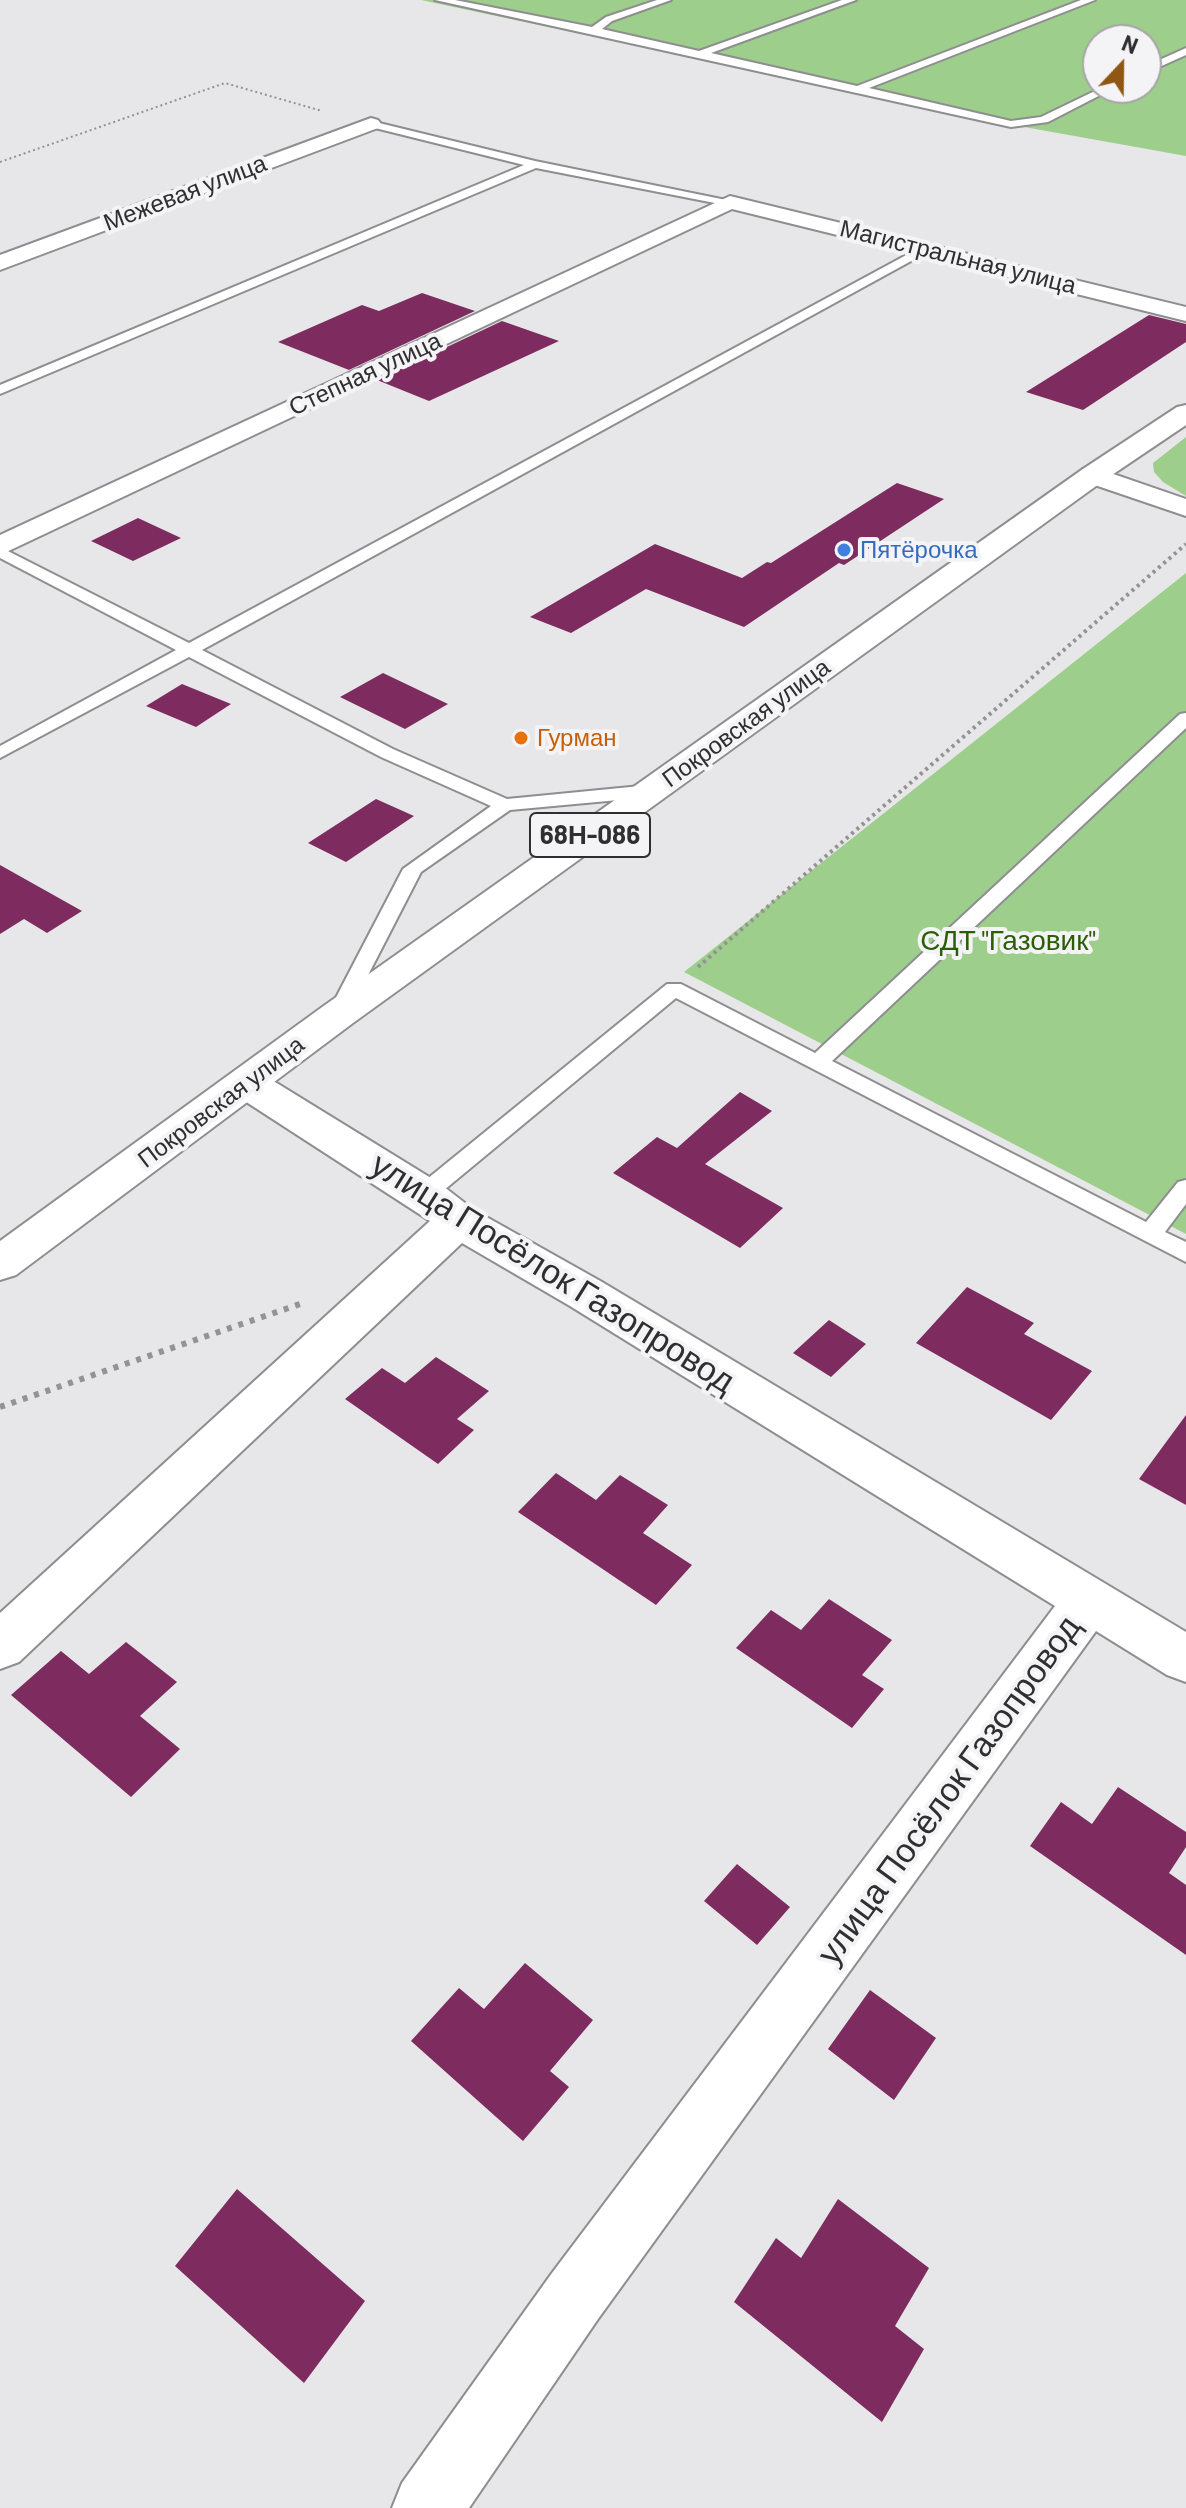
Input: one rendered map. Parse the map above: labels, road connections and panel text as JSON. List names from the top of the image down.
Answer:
{
  "streets": {
    "street": [
      "Межевая улица",
      "Магистральная улица",
      "Степная улица",
      "Покровская улица",
      "68Н-086",
      "улица Посёлок Газопровод"
    ]
  },
  "crossings": [
    ["Магистральная улица", "Степная улица"],
    ["Покровская улица", "улица Посёлок Газопровод"]
  ],
  "parks": ["СДТ \"Газовик\""],
  "places": ["Пятёрочка", "Гурман"],
  "north": "top"
}
